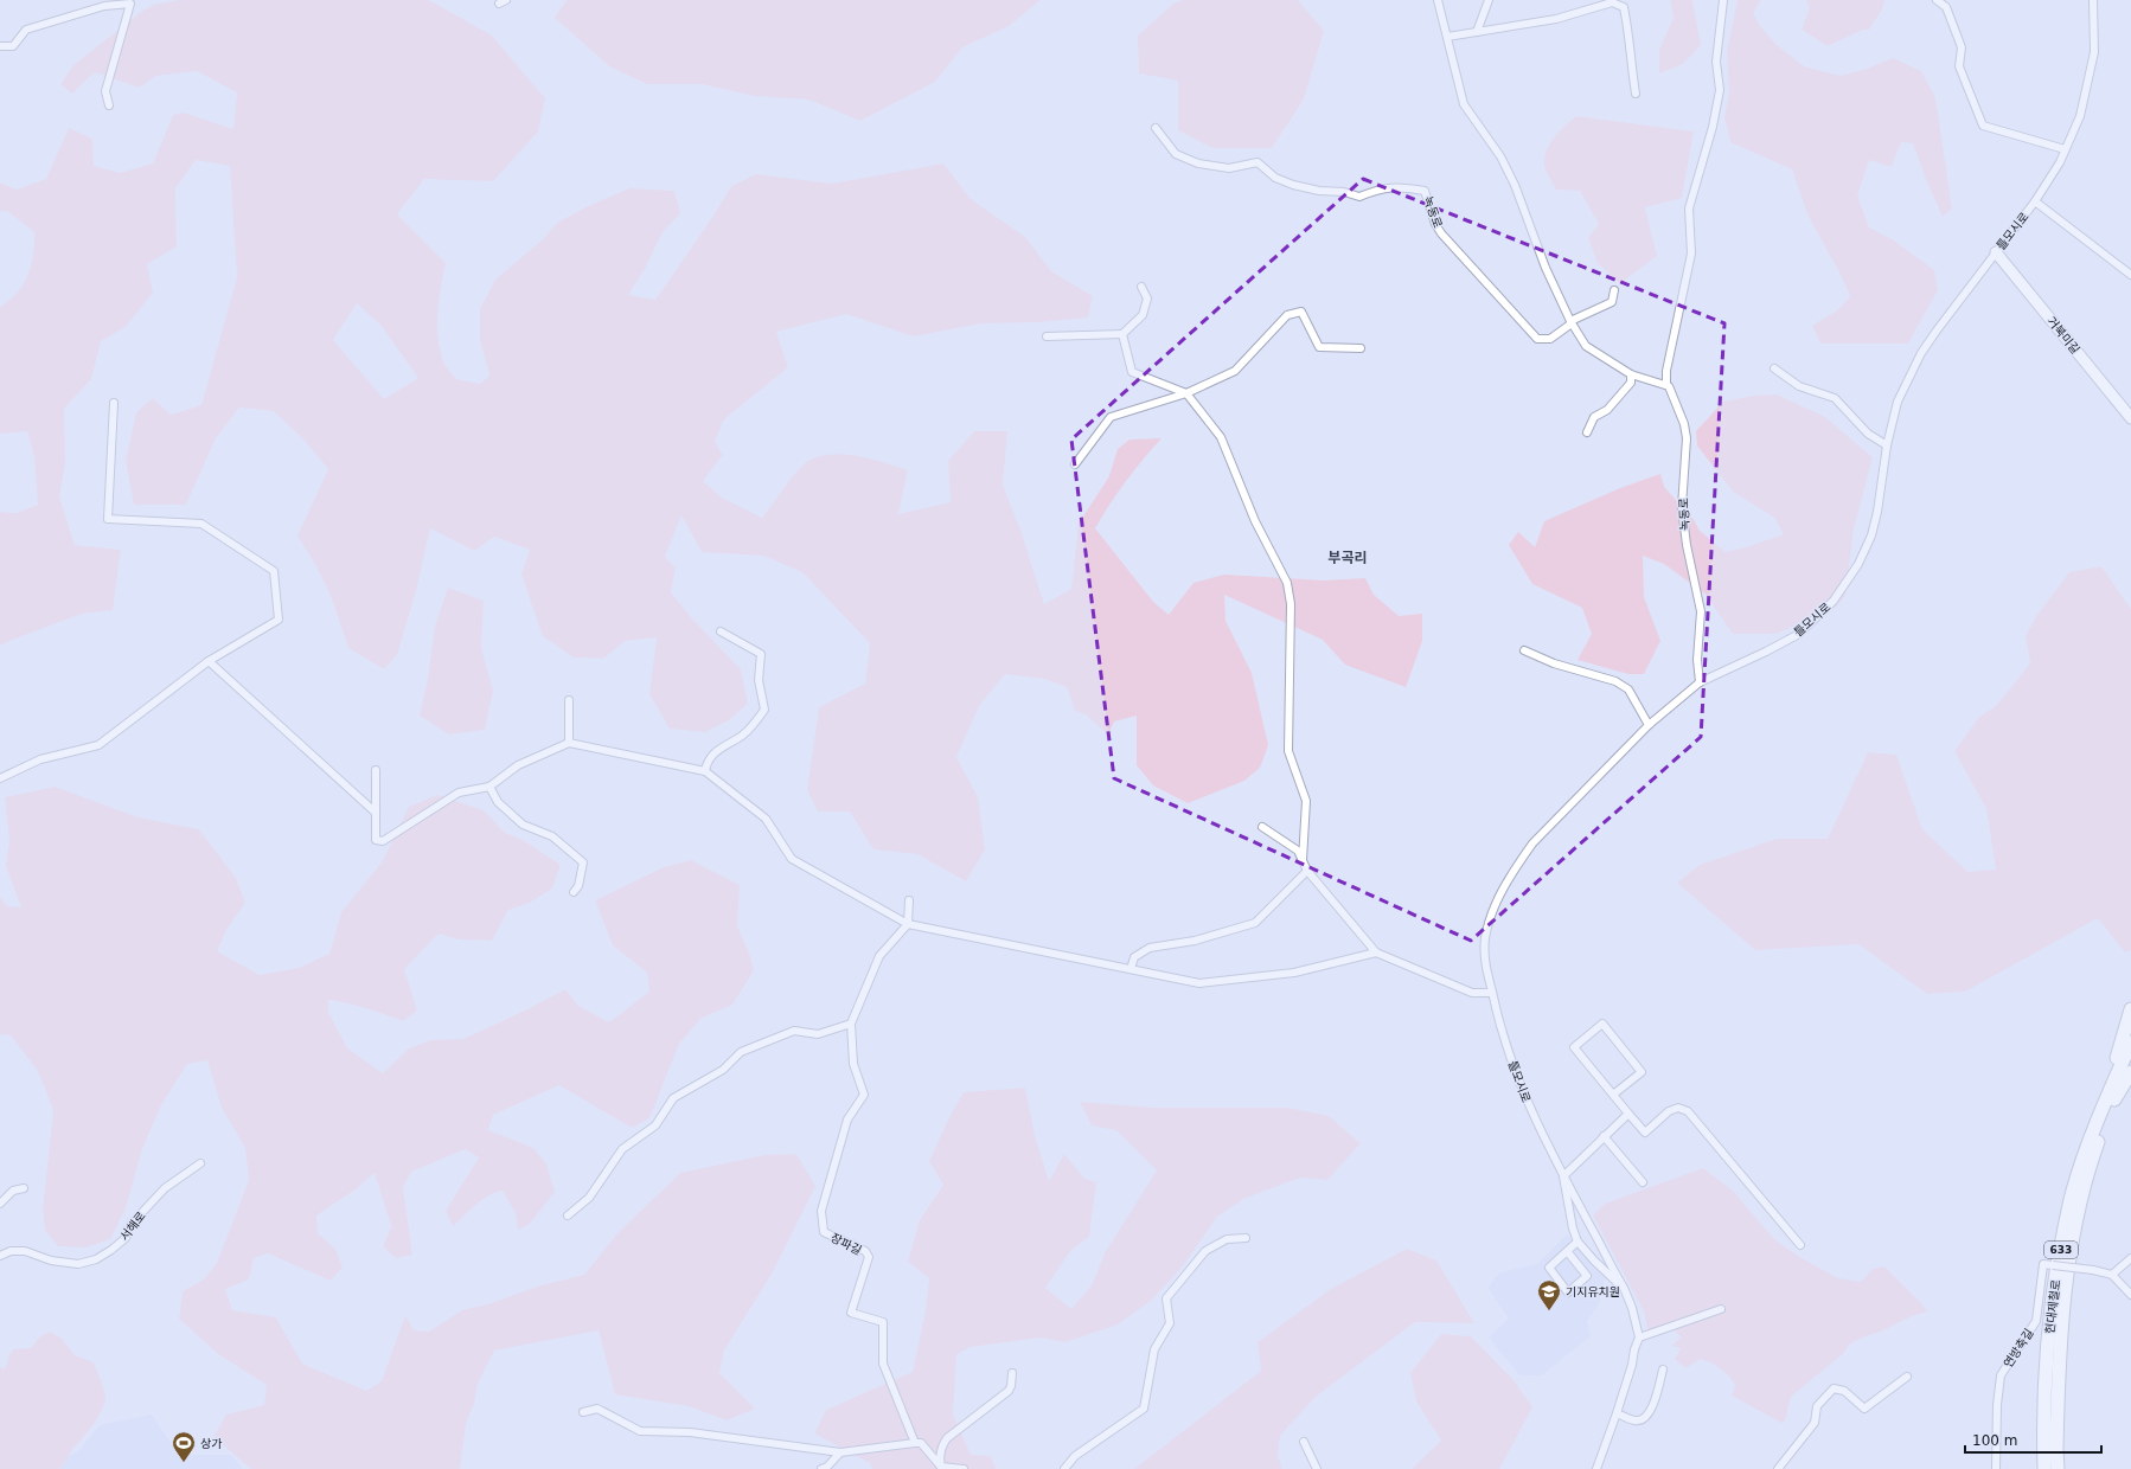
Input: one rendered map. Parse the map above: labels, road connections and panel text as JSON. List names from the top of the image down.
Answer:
{
  "streets": {
    "highway": ["633", "현대제철로"],
    "street": [
      "녹동로",
      "틀모시로",
      "거북미길",
      "서해로",
      "장파길",
      "연방축길"
    ]
  },
  "crossings": [
    ["녹동로", "틀모시로"],
    ["틀모시로", "거북미길"]
  ],
  "districts": ["부곡리"],
  "places": {
    "school or university": ["기지유치원"],
    "sports": ["상가"]
  },
  "scale_bar": "100 m"
}
